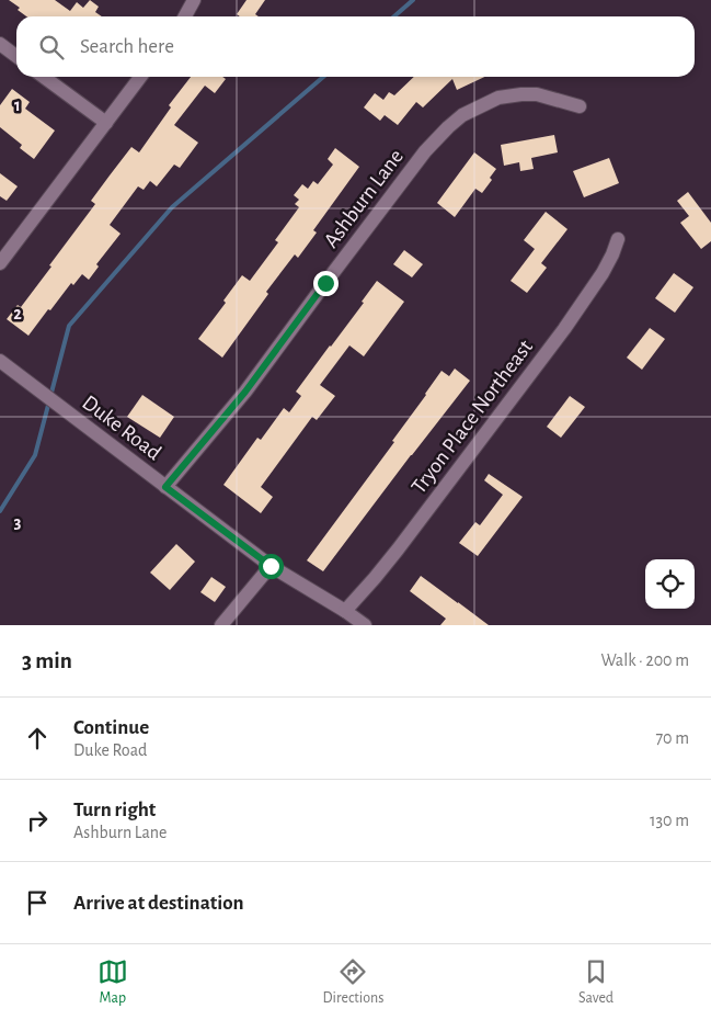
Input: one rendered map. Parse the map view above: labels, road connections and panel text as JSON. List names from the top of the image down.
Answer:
{
  "streets": {
    "street": ["Ashburn Lane", "Tryon Place Northeast", "Duke Road"]
  },
  "crossings": [
    ["Ashburn Lane", "Duke Road"],
    ["Tryon Place Northeast", "Duke Road"]
  ],
  "page": {
    "search": "Search here",
    "heading": ["3 min", "Walk · 200 m"],
    "list": [
      ["Continue", "Duke Road", "70 m"],
      ["Turn right", "Ashburn Lane", "130 m"],
      "Arrive at destination"
    ],
    "nav": ["Map", "Directions", "Saved"]
  },
  "grid": {
    "rows": ["1", "2", "3"]
  }
}
